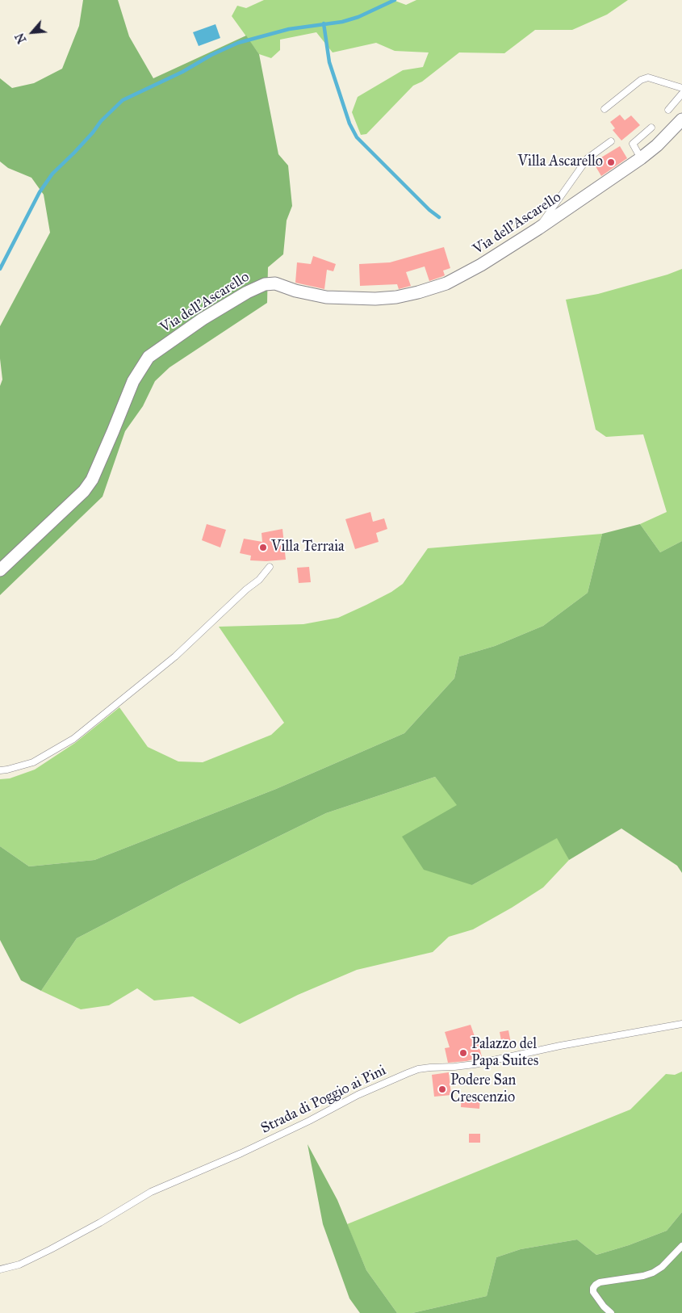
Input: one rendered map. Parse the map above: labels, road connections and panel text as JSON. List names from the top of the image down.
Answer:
{
  "streets": {
    "street": ["Via dell'Ascarello"],
    "lane": ["Strada di Poggio ai Pini"]
  },
  "places": [
    "Villa Ascarello",
    "Villa Terraia",
    "Palazzo del Papa Suites",
    "Podere San Crescenzio"
  ],
  "north": "bottom left"
}
